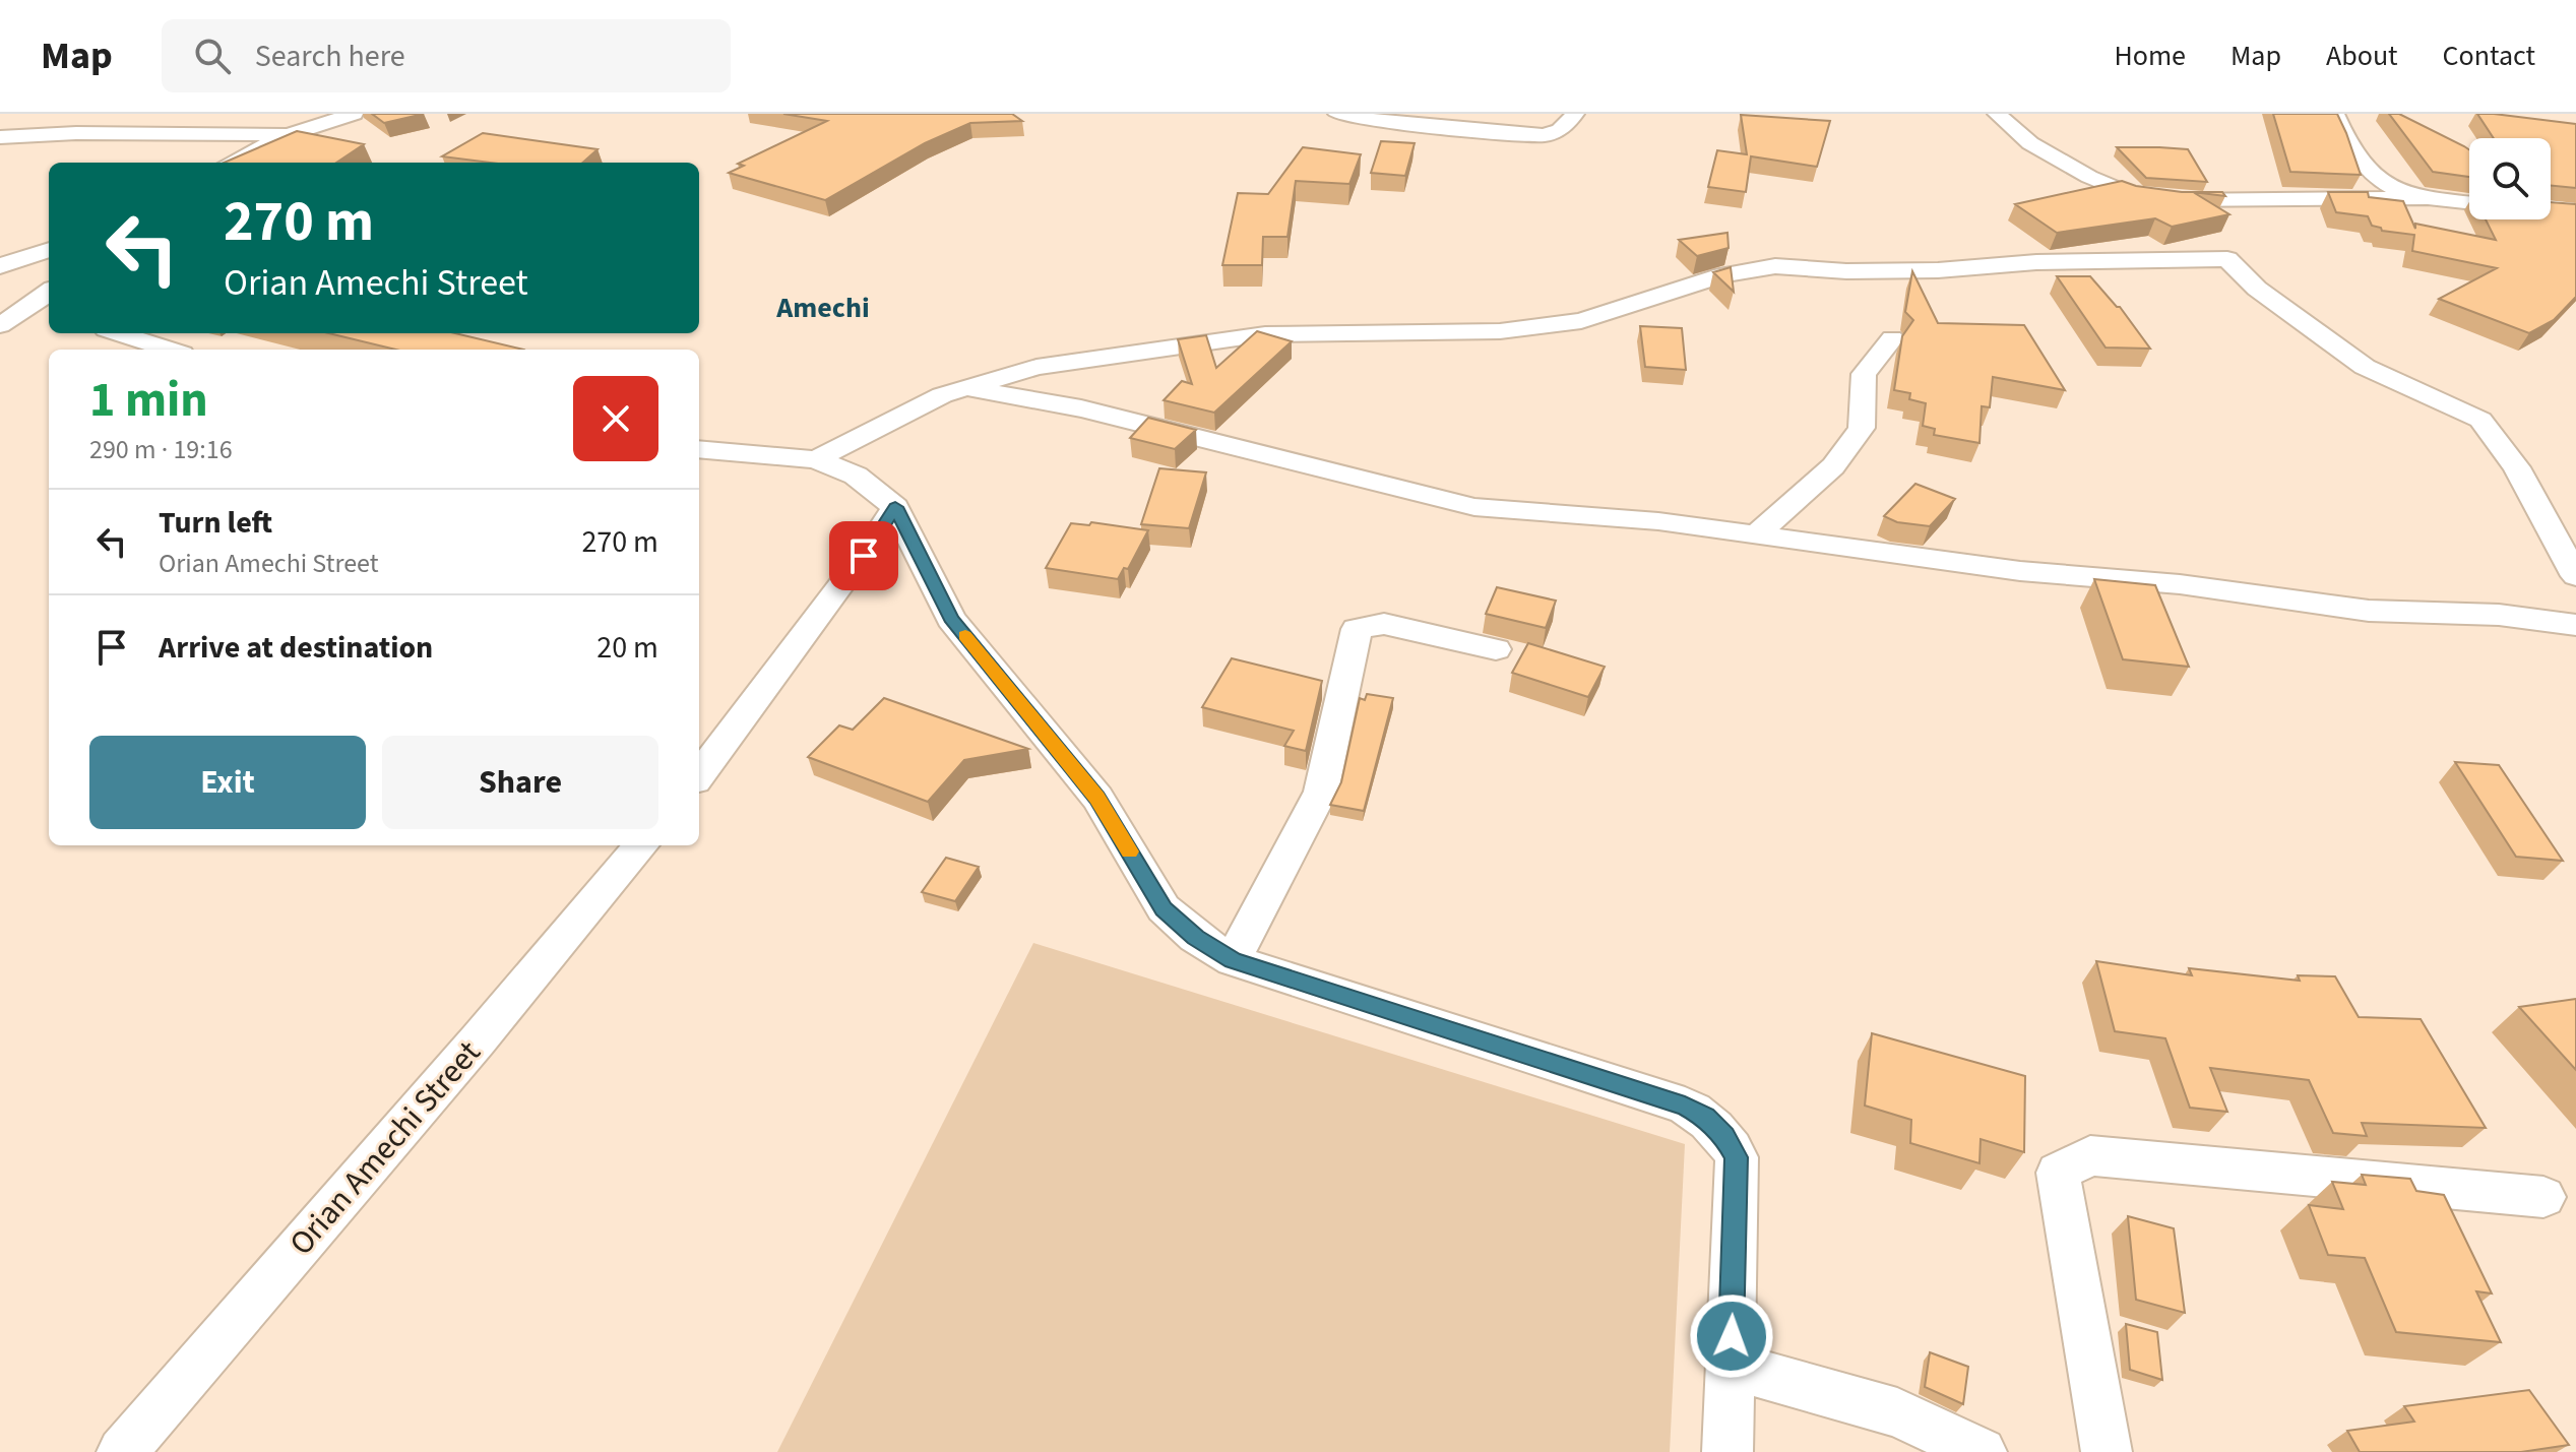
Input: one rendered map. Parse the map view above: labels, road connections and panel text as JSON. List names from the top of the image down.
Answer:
{
  "streets": {
    "street": ["Orian Amechi Street"]
  },
  "districts": ["Amechi"],
  "page": {
    "header": "Map",
    "search": "Search here",
    "nav": [
      "Home",
      "Map",
      "About",
      "Contact"
    ],
    "turn": ["270 m", "Orian Amechi Street"],
    "heading": ["1 min", "290 m · 19:16"],
    "list": [
      {
        "name": "Turn left",
        "note": "Orian Amechi Street",
        "value": "270 m"
      },
      {
        "name": "Arrive at destination",
        "value": "20 m"
      }
    ],
    "buttons": ["Exit", "Share"]
  }
}
